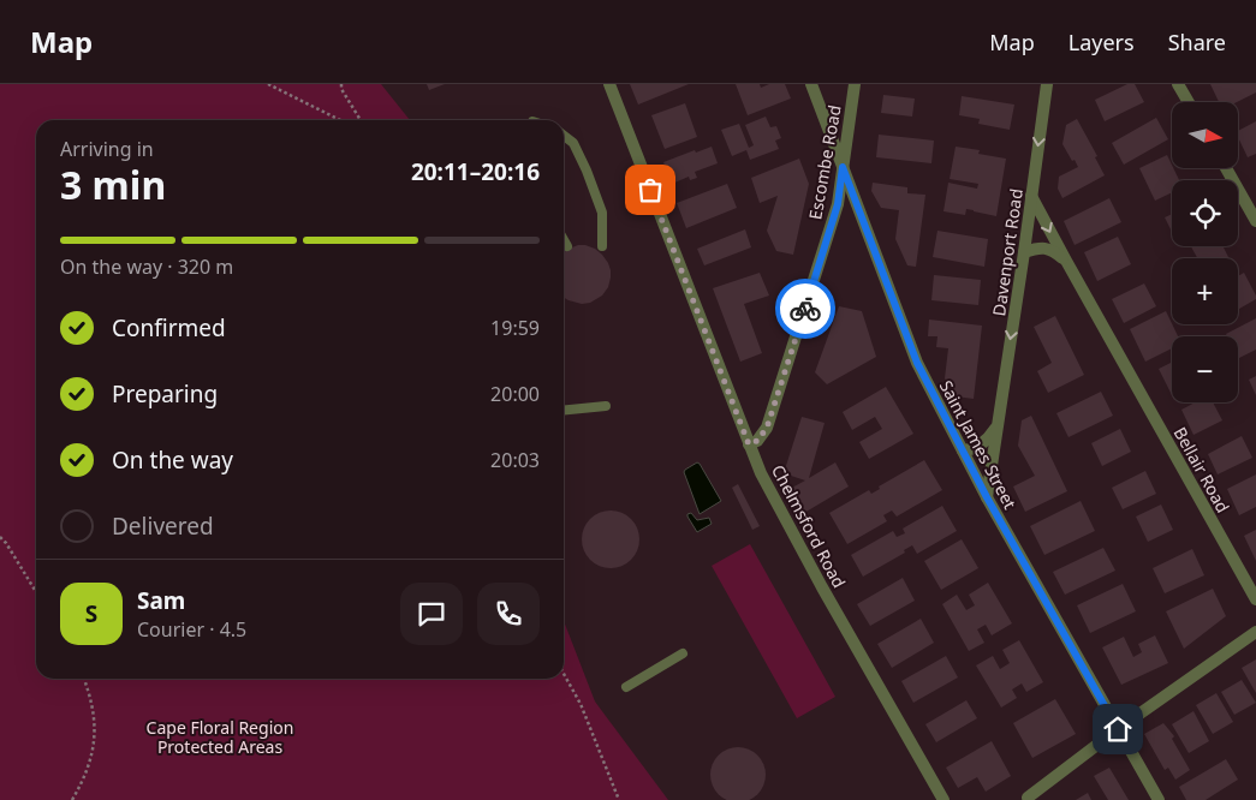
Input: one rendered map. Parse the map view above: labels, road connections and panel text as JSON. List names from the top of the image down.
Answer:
{
  "streets": {
    "street": [
      "Escombe Road",
      "Davenport Road",
      "Saint James Street",
      "Bellair Road",
      "Chelmsford Road"
    ]
  },
  "crossings": [
    ["Escombe Road", "Saint James Street"],
    ["Escombe Road", "Chelmsford Road"],
    ["Davenport Road", "Saint James Street"],
    ["Davenport Road", "Bellair Road"]
  ],
  "one_way": ["Davenport Road"],
  "parks": ["Cape Floral Region Protected Areas"],
  "north": "right",
  "page": {
    "header": "Map",
    "nav": ["Map", "Layers", "Share"],
    "map_buttons": ["+", "−"],
    "heading": ["3 min", "Arriving in", "20:11–20:16"],
    "panel": ["Sam", "Courier · 4.5"],
    "bar": "On the way · 320 m",
    "list": [
      ["Confirmed", "19:59"],
      ["Preparing", "20:00"],
      ["On the way", "20:03"],
      "Delivered"
    ],
    "round": "S"
  }
}
